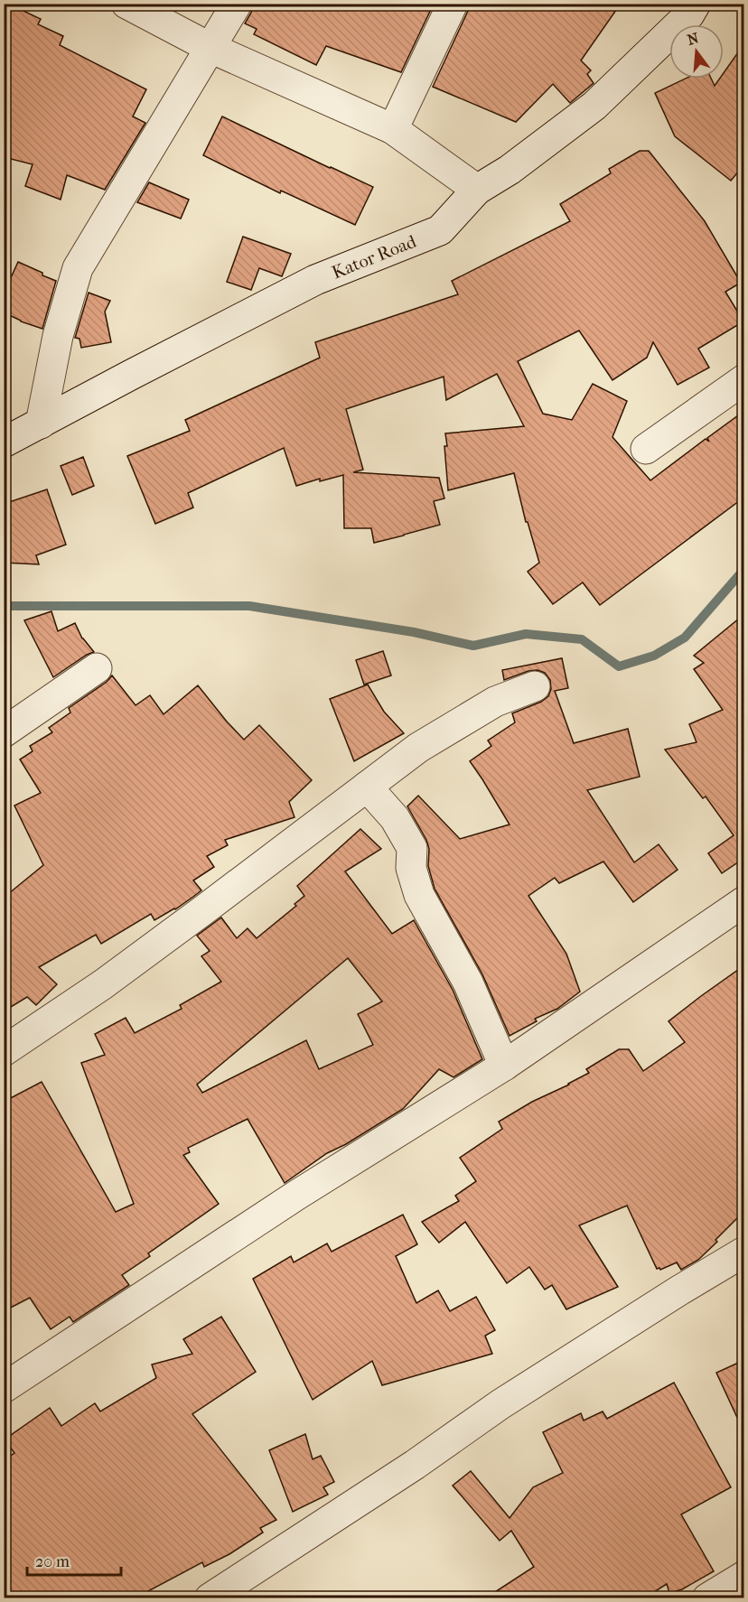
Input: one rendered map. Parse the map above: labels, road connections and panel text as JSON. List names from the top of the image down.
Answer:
{
  "streets": {
    "street": ["Kator Road"]
  },
  "scale_bar": "20 m",
  "north": "top"
}
